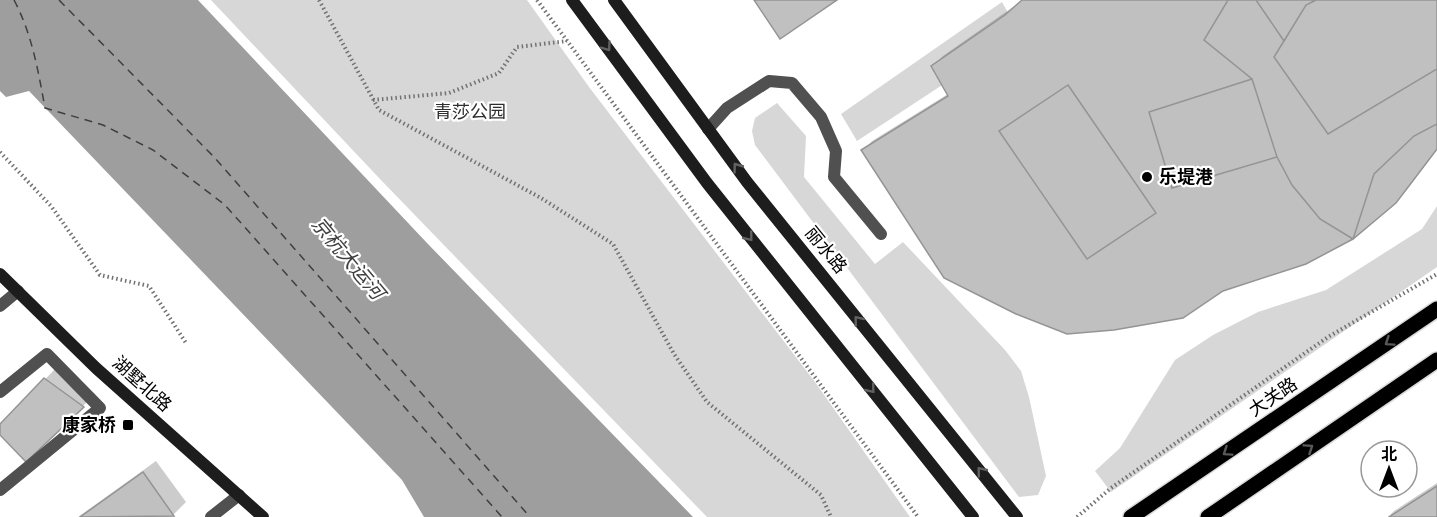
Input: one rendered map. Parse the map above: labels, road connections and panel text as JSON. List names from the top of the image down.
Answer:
{
  "streets": {
    "main road": ["丽水路", "湖墅北路", "大关路"]
  },
  "water": ["京杭大运河"],
  "parks": ["青莎公园"],
  "places": {
    "other": ["乐堤港"],
    "transit": ["康家桥"]
  },
  "north": "top"
}
